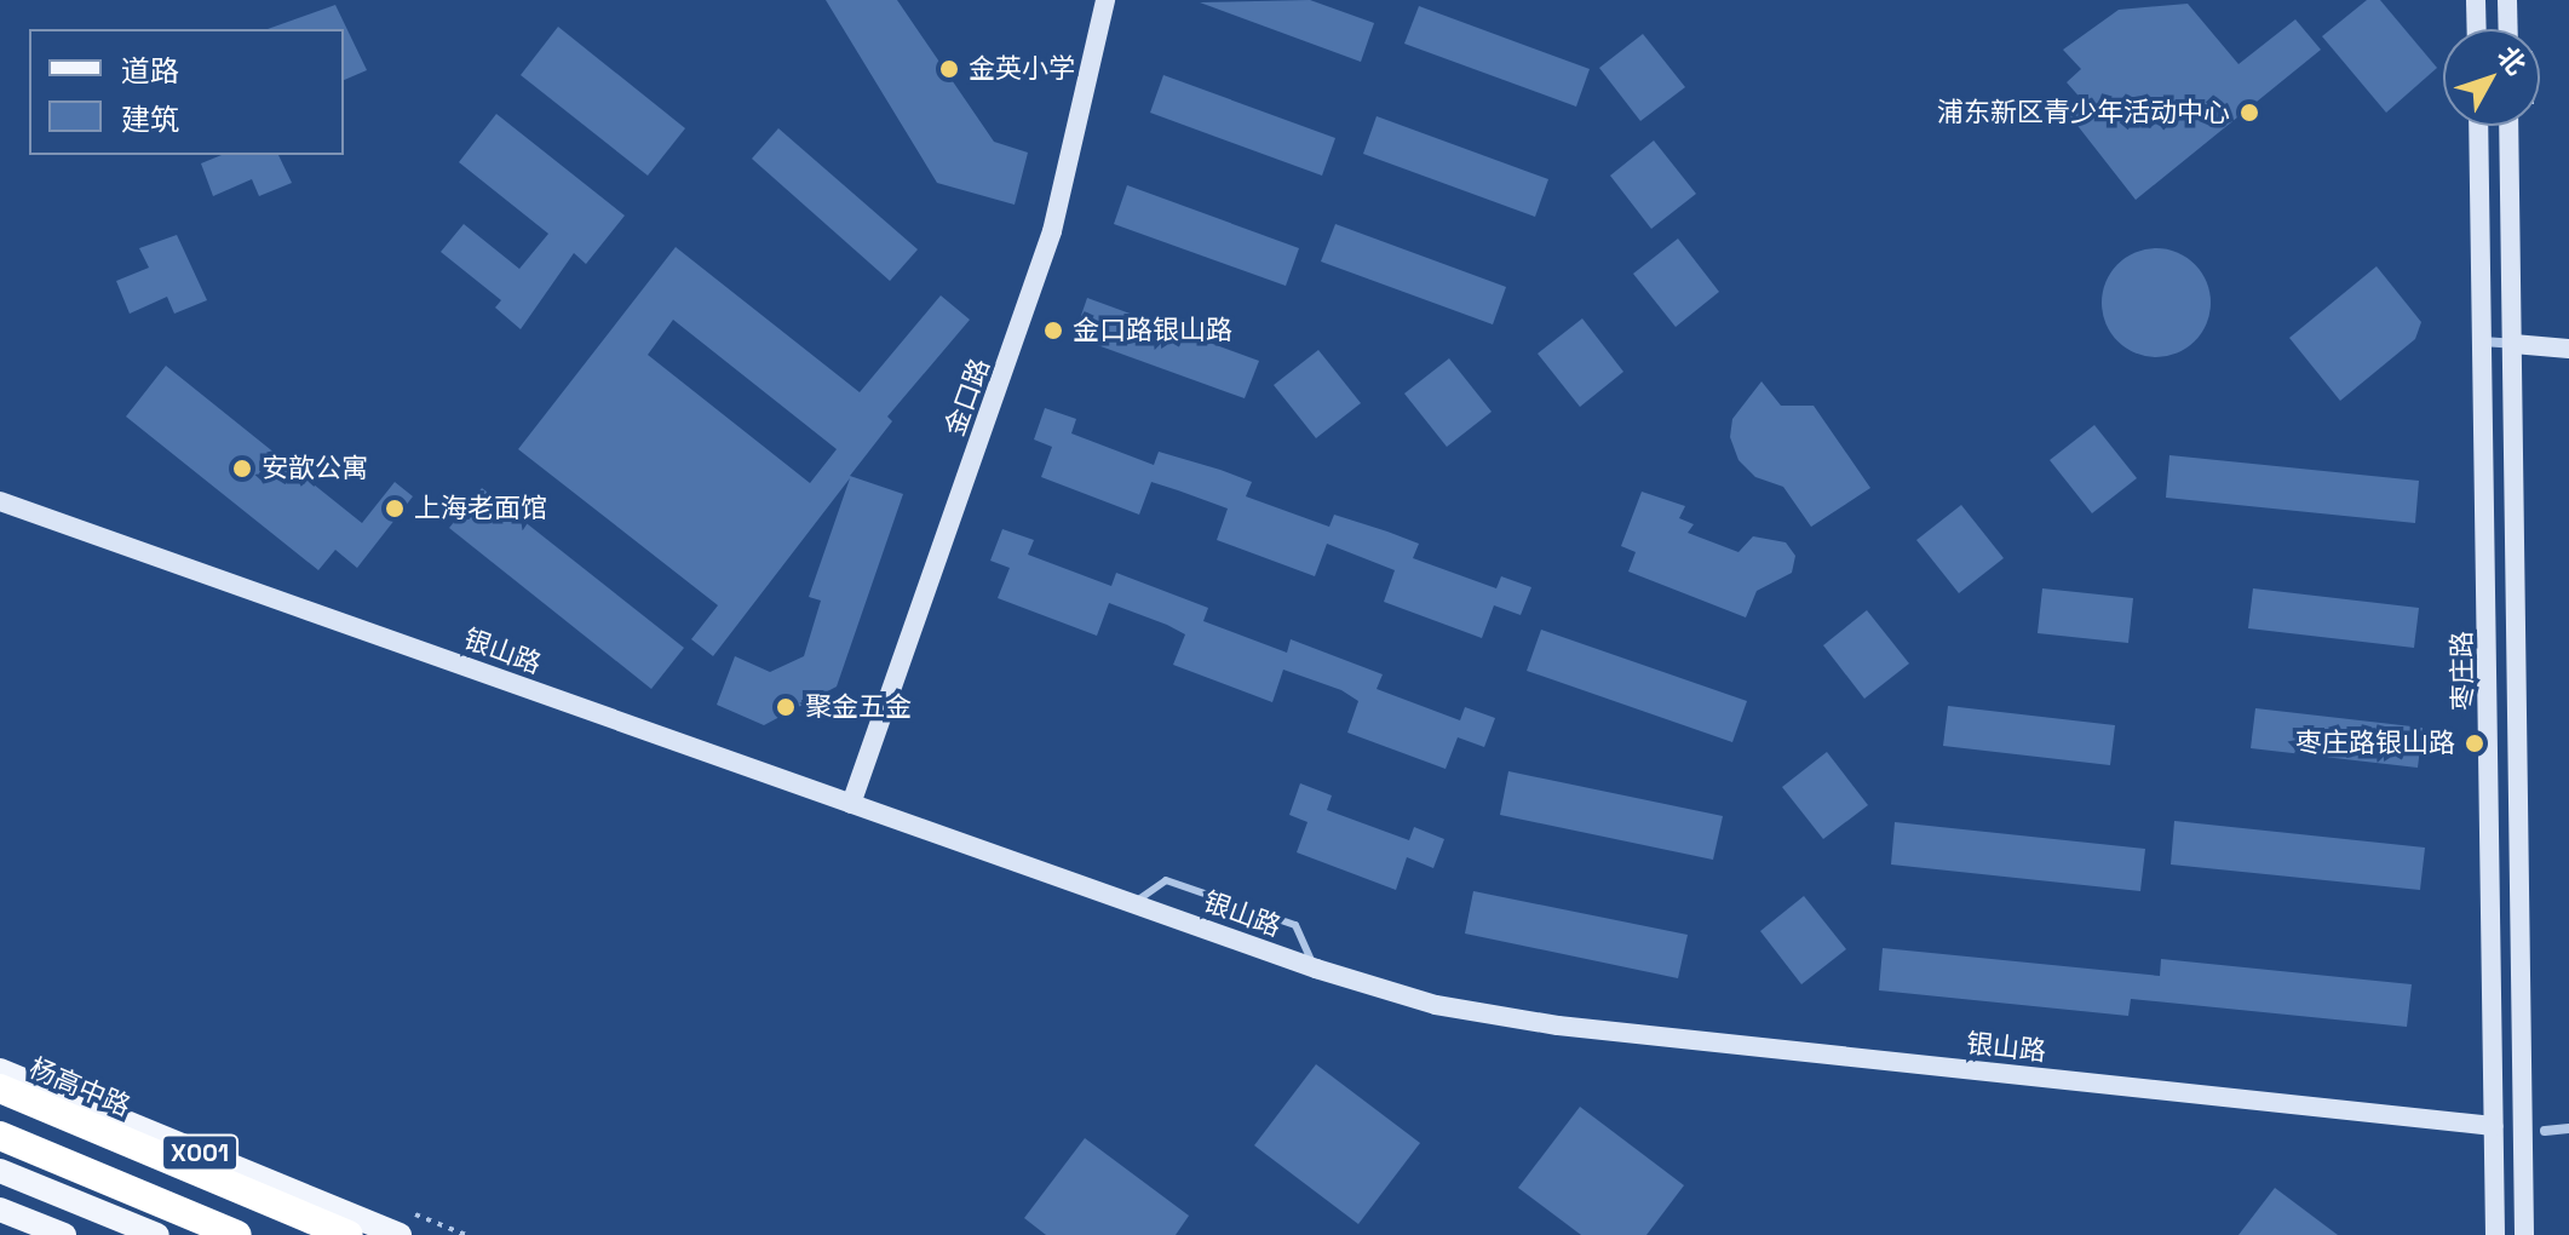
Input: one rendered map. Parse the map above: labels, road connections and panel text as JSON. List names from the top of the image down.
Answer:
{
  "streets": {
    "highway": ["杨高中路", "X001"],
    "street": ["金口路", "银山路", "枣庄路"]
  },
  "crossings": [
    ["金口路", "银山路"],
    ["银山路", "枣庄路"]
  ],
  "places": [
    "金英小学",
    "浦东新区青少年活动中心",
    "金口路银山路",
    "安歆公寓",
    "上海老面馆",
    "聚金五金",
    "枣庄路银山路"
  ],
  "legend": ["道路", "建筑"],
  "north": "top right"
}
